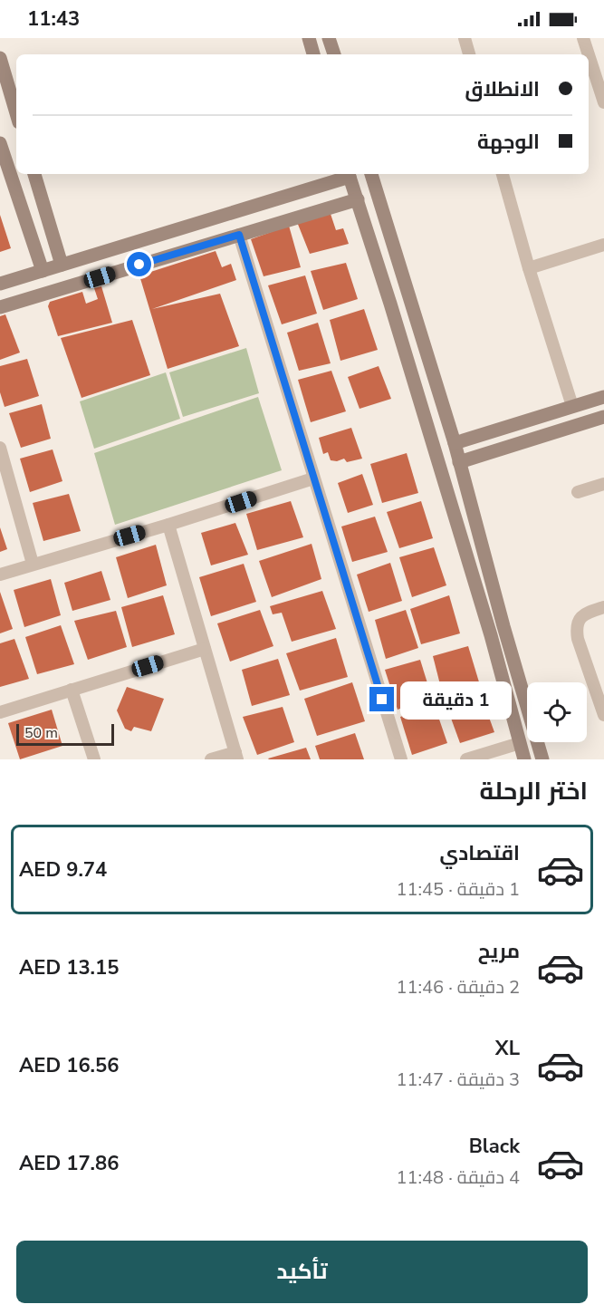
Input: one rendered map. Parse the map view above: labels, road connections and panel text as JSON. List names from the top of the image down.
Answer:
{
  "scale_bar": "50 m",
  "page": {
    "status": "11:43",
    "banner": ["الانطلاق", "الوجهة"],
    "bubble": "1 دقيقة",
    "scale": "50 m",
    "heading": "اختر الرحلة",
    "list": [
      {
        "name": "اقتصادي",
        "note": "1 دقيقة · 11:45",
        "value": "AED 9.74"
      },
      {
        "name": "مريح",
        "note": "2 دقيقة · 11:46",
        "value": "AED 13.15"
      },
      {
        "name": "XL",
        "note": "3 دقيقة · 11:47",
        "value": "AED 16.56"
      },
      {
        "name": "Black",
        "note": "4 دقيقة · 11:48",
        "value": "AED 17.86"
      }
    ],
    "buttons": "تأكيد"
  }
}
